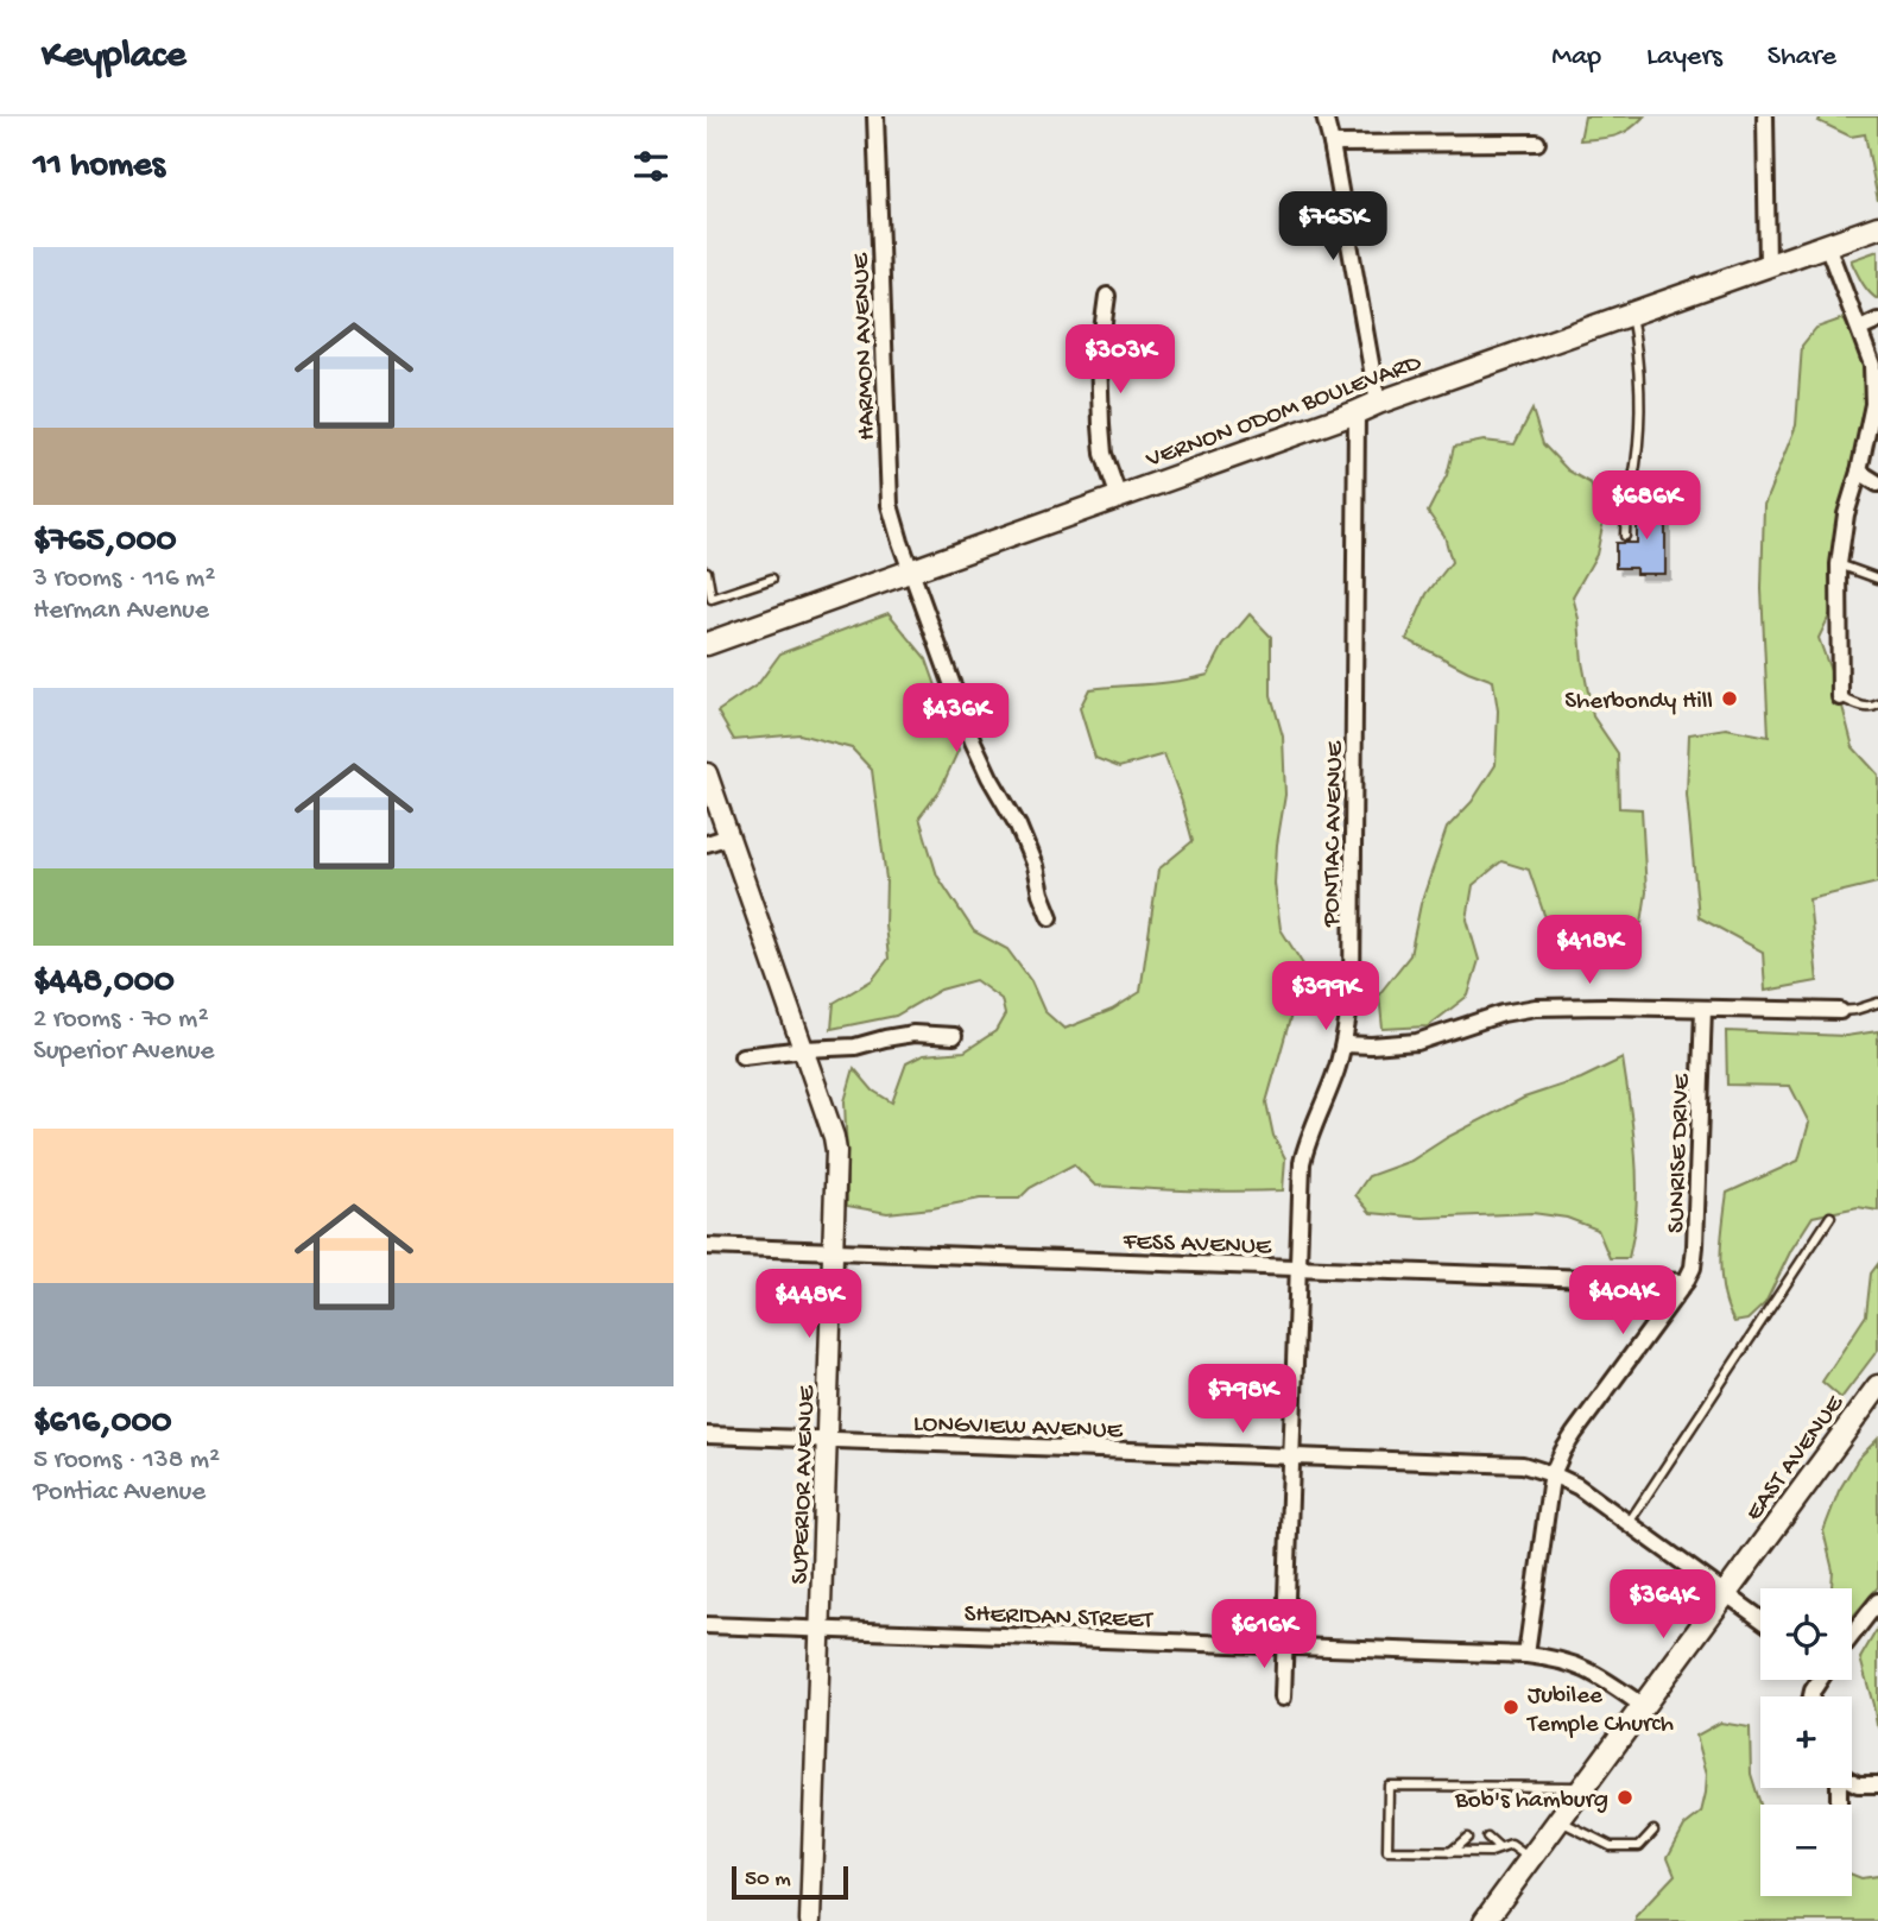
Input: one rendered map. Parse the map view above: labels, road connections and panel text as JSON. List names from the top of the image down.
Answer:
{
  "streets": {
    "main road": ["VERNON ODOM BOULEVARD", "EAST AVENUE"],
    "street": [
      "HARMON AVENUE",
      "PONTIAC AVENUE",
      "SUNRISE DRIVE",
      "FESS AVENUE",
      "LONGVIEW AVENUE",
      "SUPERIOR AVENUE",
      "SHERIDAN STREET"
    ]
  },
  "crossings": [
    ["HARMON AVENUE", "VERNON ODOM BOULEVARD"],
    ["VERNON ODOM BOULEVARD", "PONTIAC AVENUE"],
    ["PONTIAC AVENUE", "FESS AVENUE"],
    ["PONTIAC AVENUE", "LONGVIEW AVENUE"],
    ["PONTIAC AVENUE", "SHERIDAN STREET"],
    ["SUNRISE DRIVE", "FESS AVENUE"],
    ["SUNRISE DRIVE", "LONGVIEW AVENUE"],
    ["SUNRISE DRIVE", "SHERIDAN STREET"],
    ["FESS AVENUE", "SUPERIOR AVENUE"],
    ["LONGVIEW AVENUE", "EAST AVENUE"],
    ["LONGVIEW AVENUE", "SUPERIOR AVENUE"],
    ["EAST AVENUE", "SHERIDAN STREET"],
    ["SUPERIOR AVENUE", "SHERIDAN STREET"]
  ],
  "places": ["Sherbondy Hill", "Jubilee Temple Church", "Bob's hamburg"],
  "scale_bar": "50 m",
  "page": {
    "header": "Keyplace",
    "nav": ["Map", "Layers", "Share"],
    "heading": "11 homes",
    "price": [
      "$765K",
      "$303K",
      "$686K",
      "$436K",
      "$418K",
      "$399K",
      "$404K",
      "$448K",
      "$798K",
      "$364K",
      "$616K"
    ],
    "list": [
      {
        "name": "$765,000",
        "note": "3 rooms · 116 m² · Herman Avenue"
      },
      {
        "name": "$448,000",
        "note": "2 rooms · 70 m² · Superior Avenue"
      },
      {
        "name": "$616,000",
        "note": "5 rooms · 138 m² · Pontiac Avenue"
      }
    ],
    "map_buttons": ["+", "−"],
    "scale": "50 m"
  }
}
